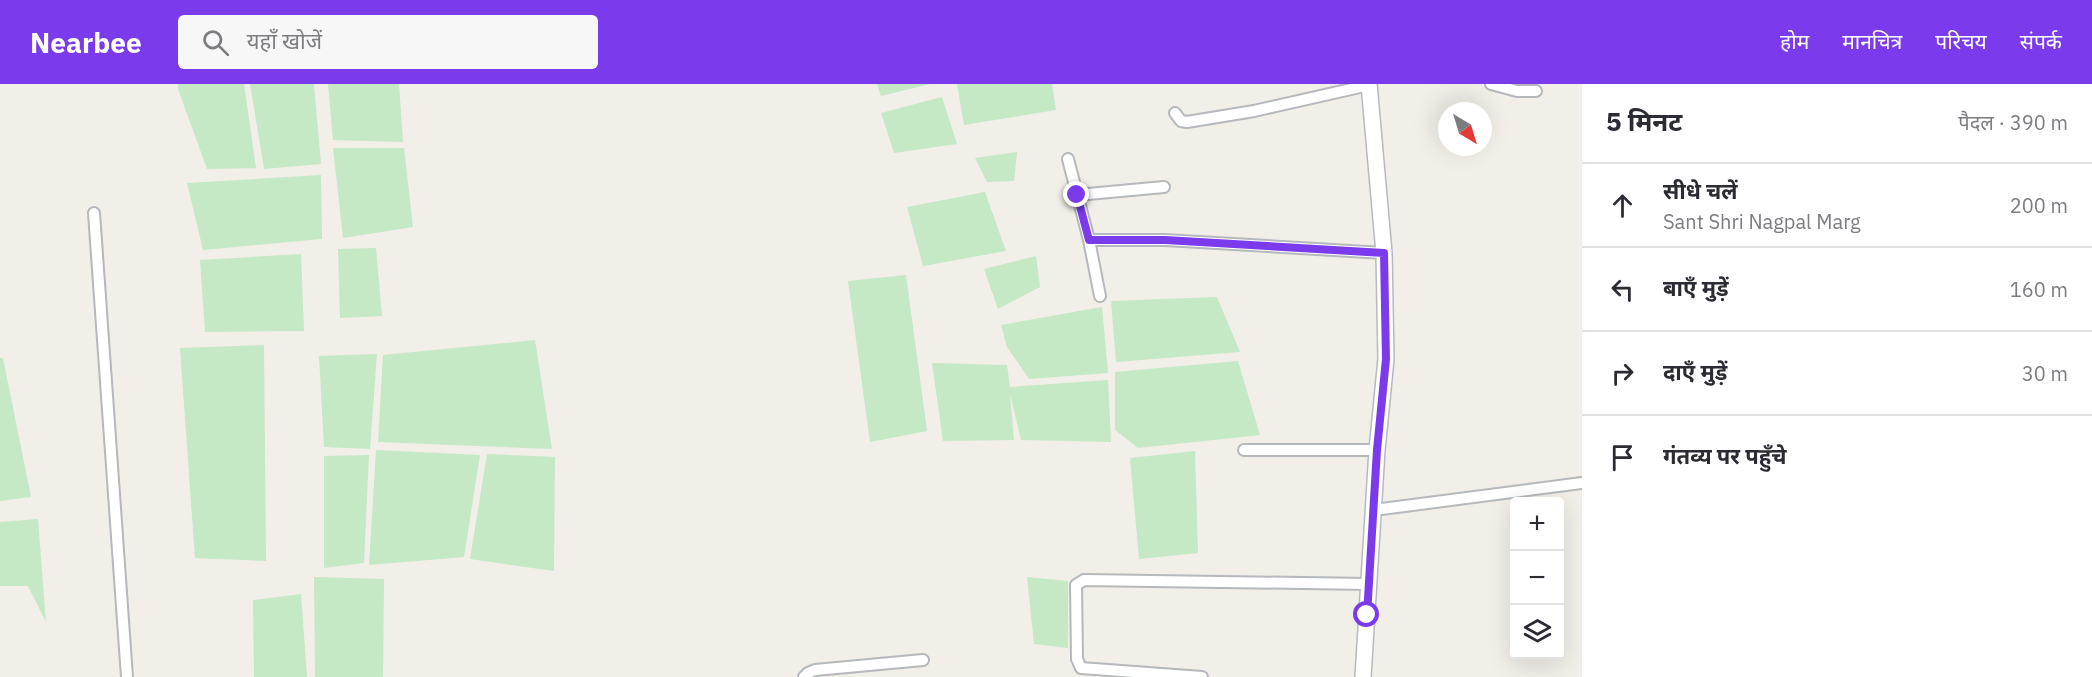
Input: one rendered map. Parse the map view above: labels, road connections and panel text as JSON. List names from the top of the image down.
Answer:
{
  "north": "bottom right",
  "page": {
    "header": "Nearbee",
    "search": "यहाँ खोजें",
    "nav": [
      "होम",
      "मानचित्र",
      "परिचय",
      "संपर्क"
    ],
    "heading": ["5 मिनट", "पैदल · 390 m"],
    "list": [
      ["सीधे चलें", "Sant Shri Nagpal Marg", "200 m"],
      ["बाएँ मुड़ें", "160 m"],
      ["दाएँ मुड़ें", "30 m"],
      "गंतव्य पर पहुँचे"
    ],
    "map_buttons": ["+", "−"]
  }
}
